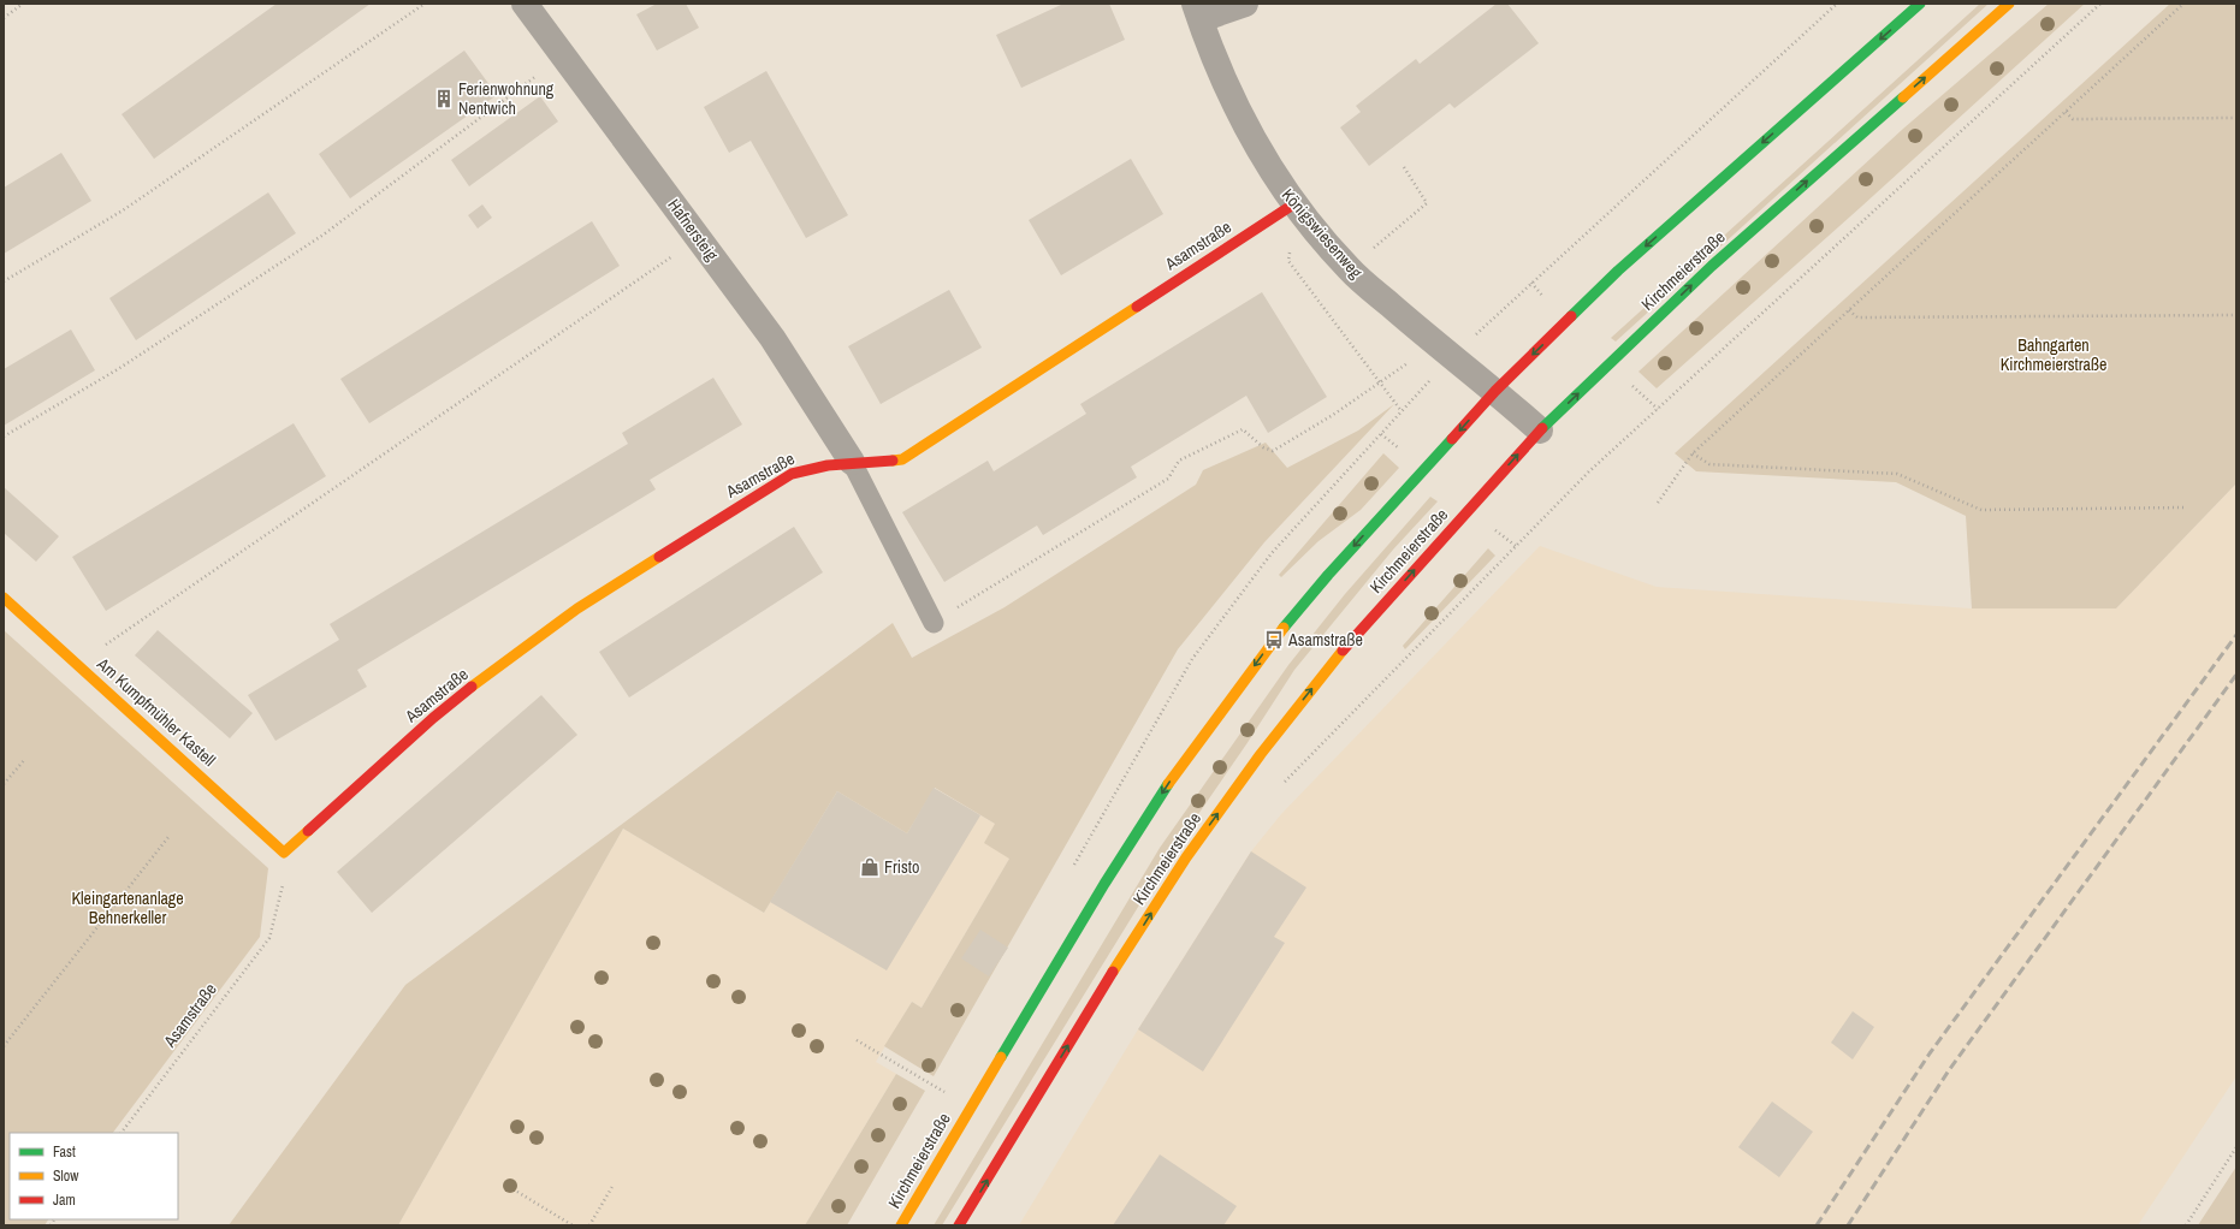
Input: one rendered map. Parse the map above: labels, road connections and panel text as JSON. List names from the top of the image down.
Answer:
{
  "streets": {
    "main road": ["Asamstraße", "Kirchmeierstraße", "Am Kumpfmühler Kastell"],
    "street": ["Hafnersteig", "Königswiesenweg"]
  },
  "crossings": [
    ["Hafnersteig", "Asamstraße"],
    ["Königswiesenweg", "Asamstraße"],
    ["Königswiesenweg", "Kirchmeierstraße"],
    ["Asamstraße", "Am Kumpfmühler Kastell"]
  ],
  "parks": ["Bahngarten Kirchmeierstraße", "Kleingartenanlage Behnerkeller"],
  "places": {
    "building": ["Ferienwohnung Nentwich"],
    "bus stop": ["Asamstraße"],
    "shop": ["Fristo"]
  },
  "legend": ["Fast", "Slow", "Jam"]
}
